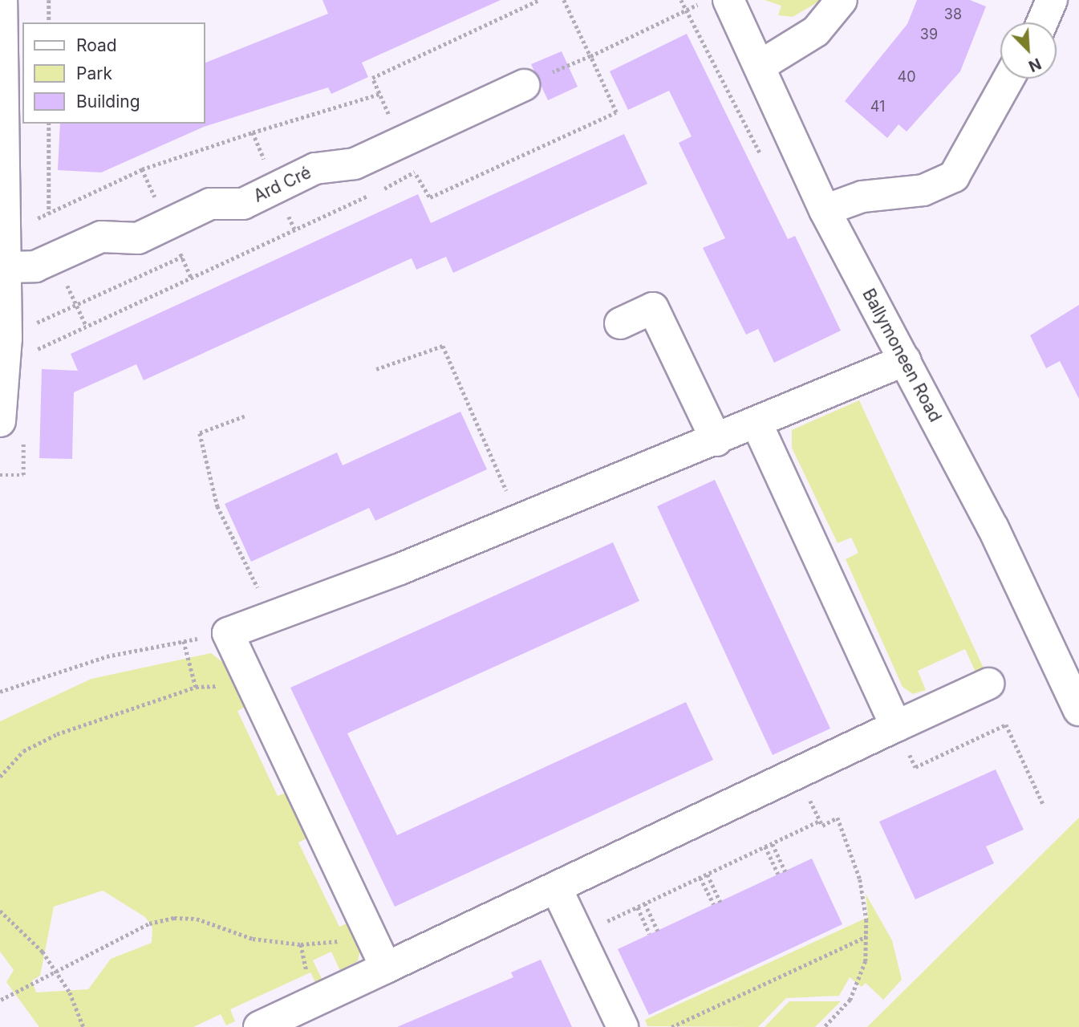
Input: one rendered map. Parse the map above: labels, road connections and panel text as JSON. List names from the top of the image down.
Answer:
{
  "streets": {
    "street": ["Ard Cré", "Ballymoneen Road"]
  },
  "house_numbers": [
    "38",
    "39",
    "40",
    "41"
  ],
  "legend": ["Road", "Park", "Building"],
  "north": "bottom right"
}
